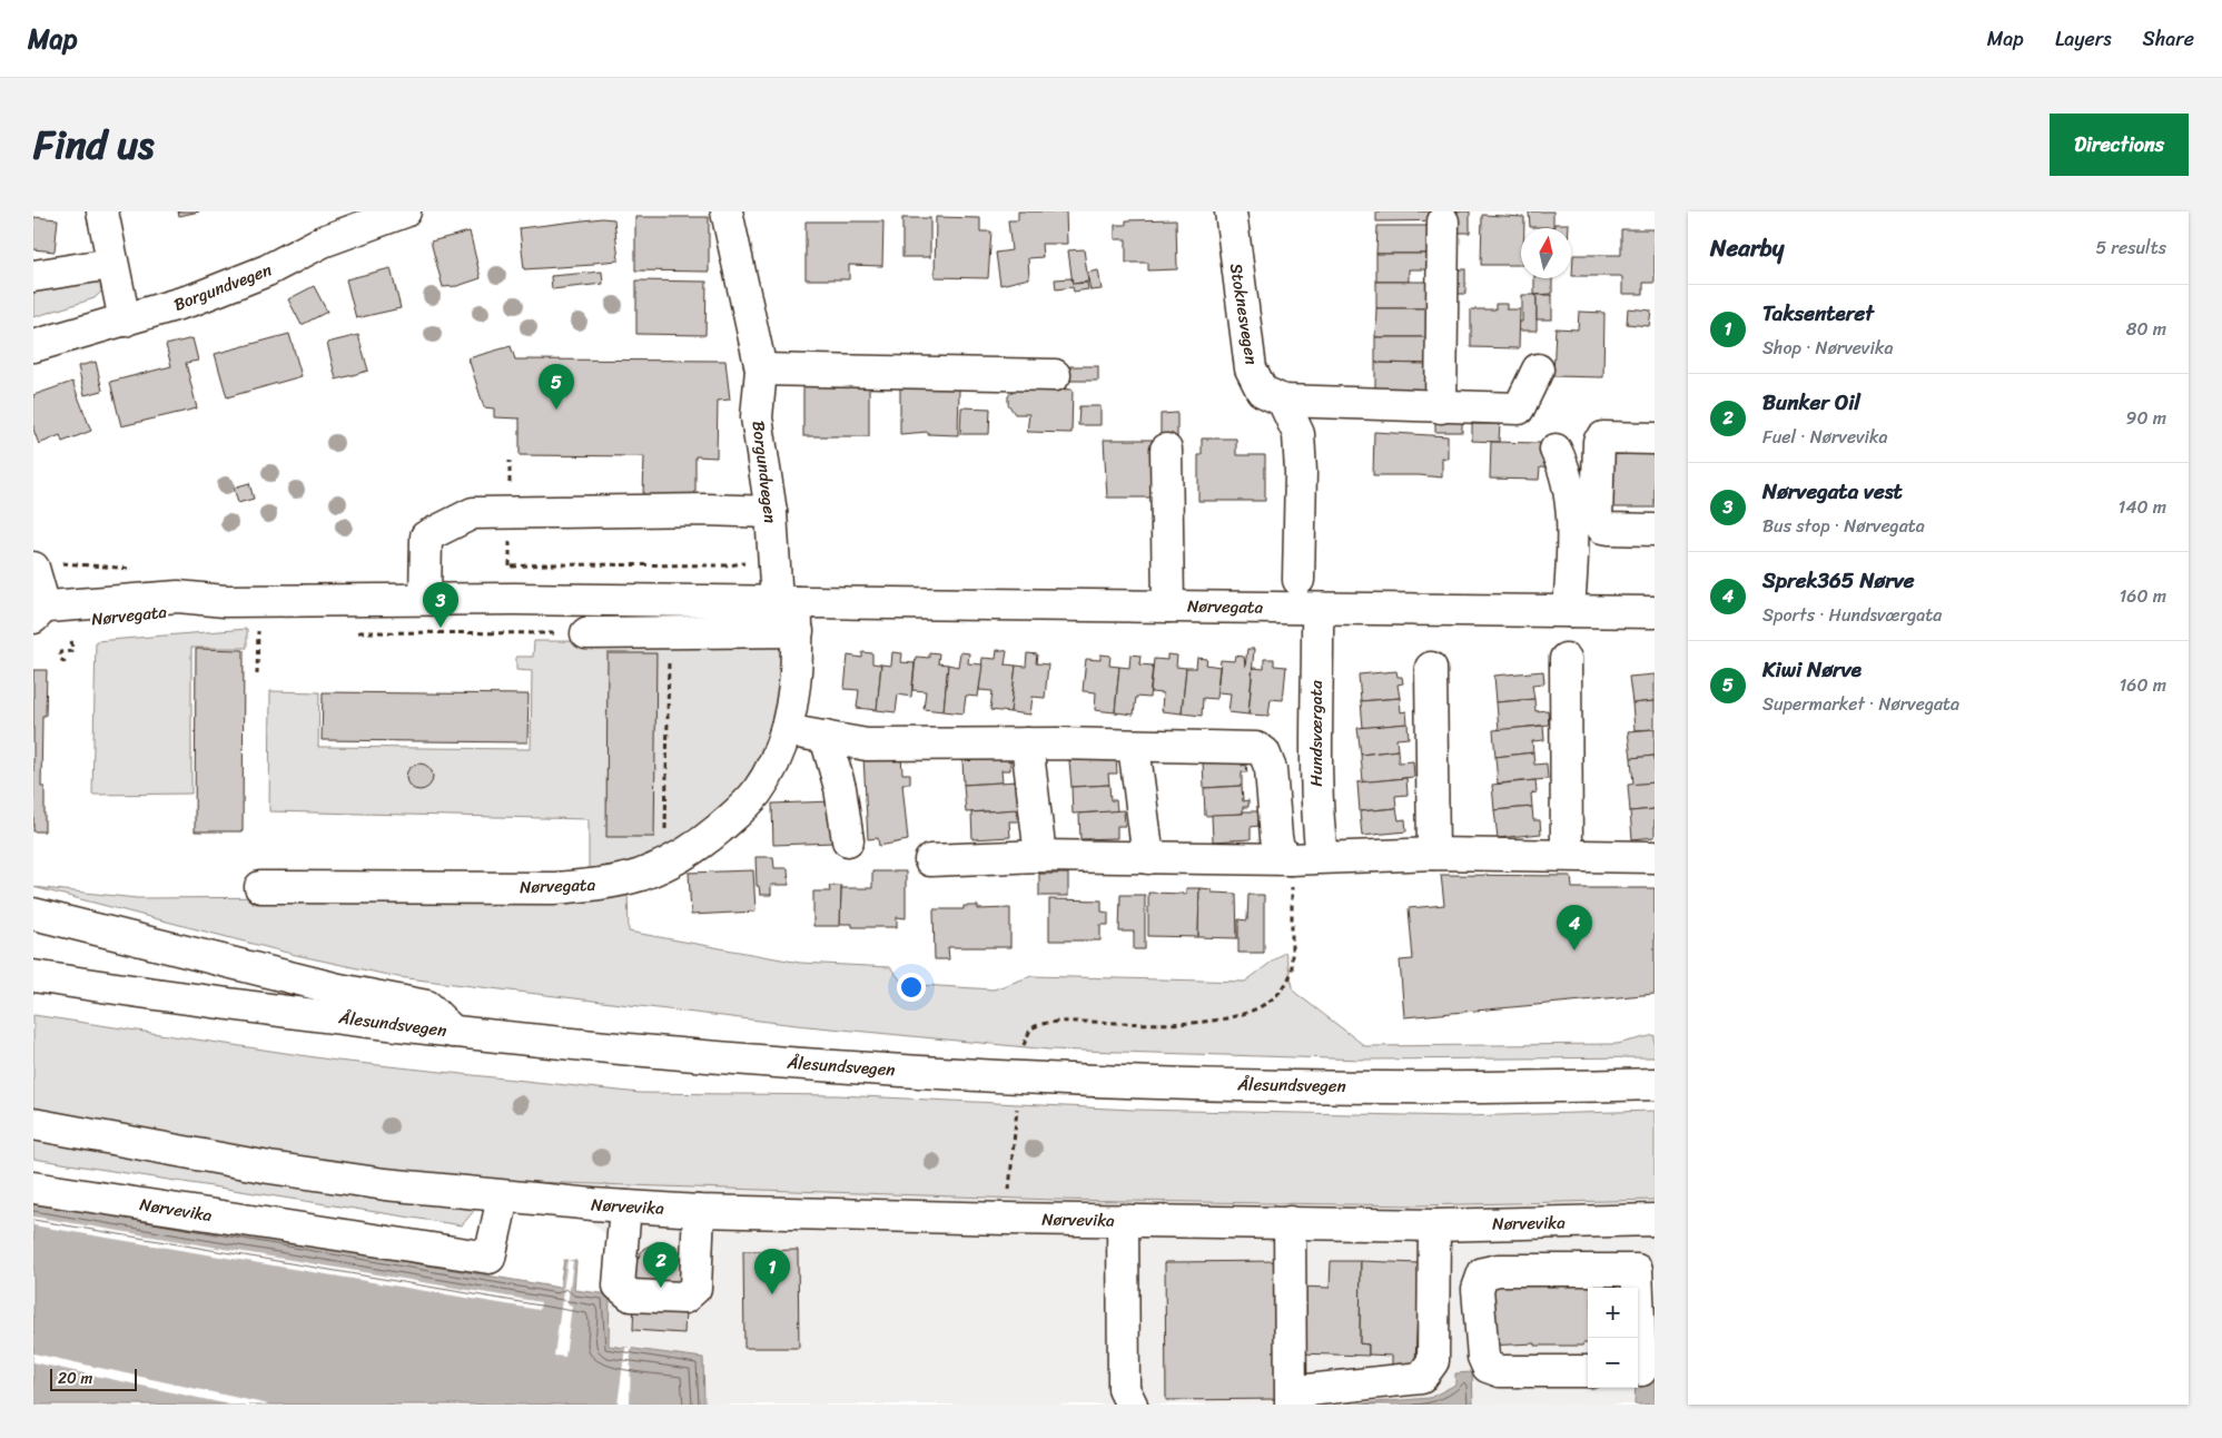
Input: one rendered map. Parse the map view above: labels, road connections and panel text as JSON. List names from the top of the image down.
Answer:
{
  "streets": {
    "main road": [
      "Borgundvegen",
      "Stoknesvegen",
      "Nørvegata",
      "Hundsværgata",
      "Ålesundsvegen",
      "Nørvevika"
    ]
  },
  "crossings": [
    ["Borgundvegen", "Nørvegata"],
    ["Nørvegata", "Hundsværgata"]
  ],
  "scale_bar": "20 m",
  "north": "top",
  "page": {
    "header": "Map",
    "nav": ["Map", "Layers", "Share"],
    "title": "Find us",
    "buttons": "Directions",
    "heading": ["Nearby", "5 results"],
    "list": [
      {
        "mark": "1",
        "name": "Taksenteret",
        "note": "Shop · Nørvevika",
        "value": "80 m"
      },
      {
        "mark": "2",
        "name": "Bunker Oil",
        "note": "Fuel · Nørvevika",
        "value": "90 m"
      },
      {
        "mark": "3",
        "name": "Nørvegata vest",
        "note": "Bus stop · Nørvegata",
        "value": "140 m"
      },
      {
        "mark": "4",
        "name": "Sprek365 Nørve",
        "note": "Sports · Hundsværgata",
        "value": "160 m"
      },
      {
        "mark": "5",
        "name": "Kiwi Nørve",
        "note": "Supermarket · Nørvegata",
        "value": "160 m"
      }
    ],
    "pins": [
      "5",
      "3",
      "4",
      "2",
      "1"
    ],
    "map_buttons": ["+", "−"],
    "scale": "20 m"
  }
}
